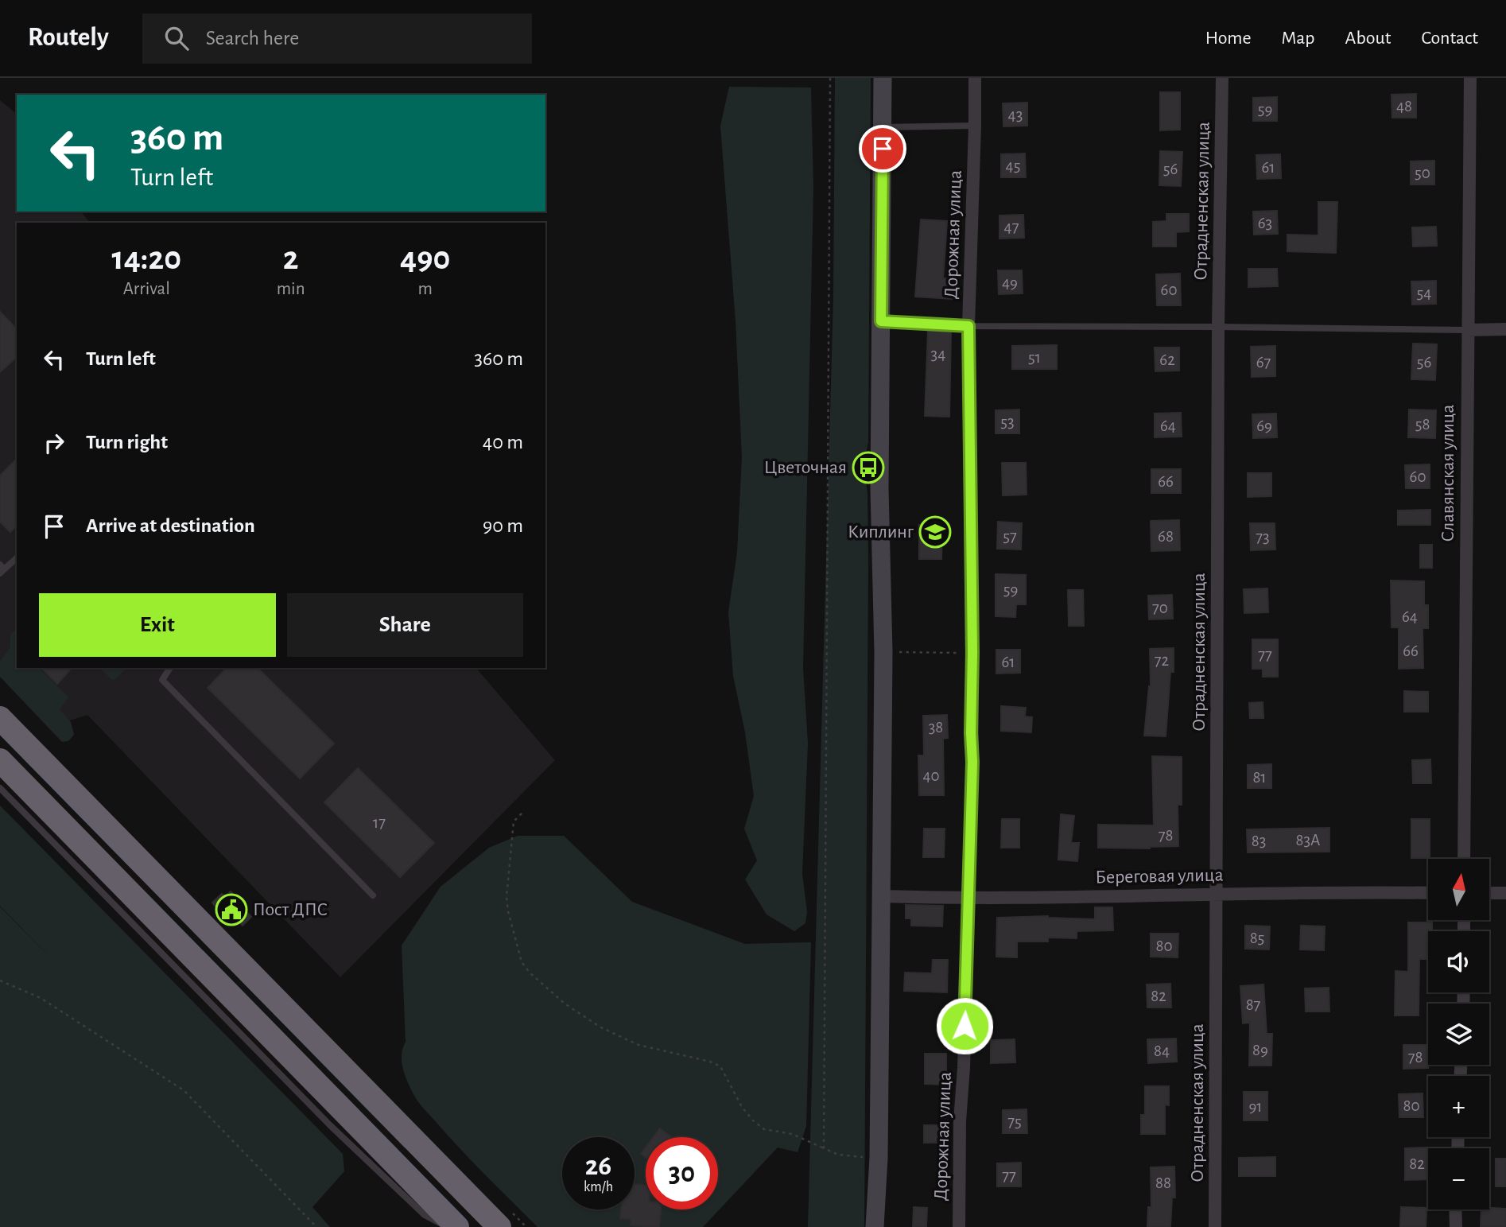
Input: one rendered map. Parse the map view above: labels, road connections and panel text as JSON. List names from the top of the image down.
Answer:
{
  "streets": {
    "street": [
      "Отрадненская улица",
      "Дорожная улица",
      "Славянская улица",
      "Береговая улица"
    ]
  },
  "crossings": [
    ["Отрадненская улица", "Береговая улица"],
    ["Дорожная улица", "Береговая улица"]
  ],
  "places": {
    "bus stop": ["Цветочная"],
    "school or university": ["Киплинг"],
    "public building": ["Пост ДПС"]
  },
  "house_numbers": [
    "48",
    "59",
    "43",
    "45",
    "61",
    "56",
    "50",
    "63",
    "47",
    "49",
    "60",
    "54",
    "34",
    "51",
    "62",
    "67",
    "56",
    "53",
    "58",
    "64",
    "69",
    "60",
    "66",
    "57",
    "68",
    "73",
    "59",
    "70",
    "64",
    "66",
    "77",
    "72",
    "61",
    "38",
    "40",
    "81",
    "17",
    "78",
    "83А",
    "83",
    "85",
    "80",
    "82",
    "87",
    "89",
    "84",
    "78",
    "80",
    "91",
    "75",
    "82",
    "77",
    "88"
  ],
  "north": "top",
  "page": {
    "header": "Routely",
    "search": "Search here",
    "nav": [
      "Home",
      "Map",
      "About",
      "Contact"
    ],
    "turn": ["360 m", "Turn left"],
    "eta": [
      "14:20",
      "Arrival",
      "2",
      "min",
      "490",
      "m"
    ],
    "list": [
      {
        "name": "Turn left",
        "value": "360 m"
      },
      {
        "name": "Turn right",
        "value": "40 m"
      },
      {
        "name": "Arrive at destination",
        "value": "90 m"
      }
    ],
    "buttons": ["Exit", "Share"],
    "map_buttons": ["+", "−"],
    "speed": "26 km/h",
    "limit": "30"
  }
}
